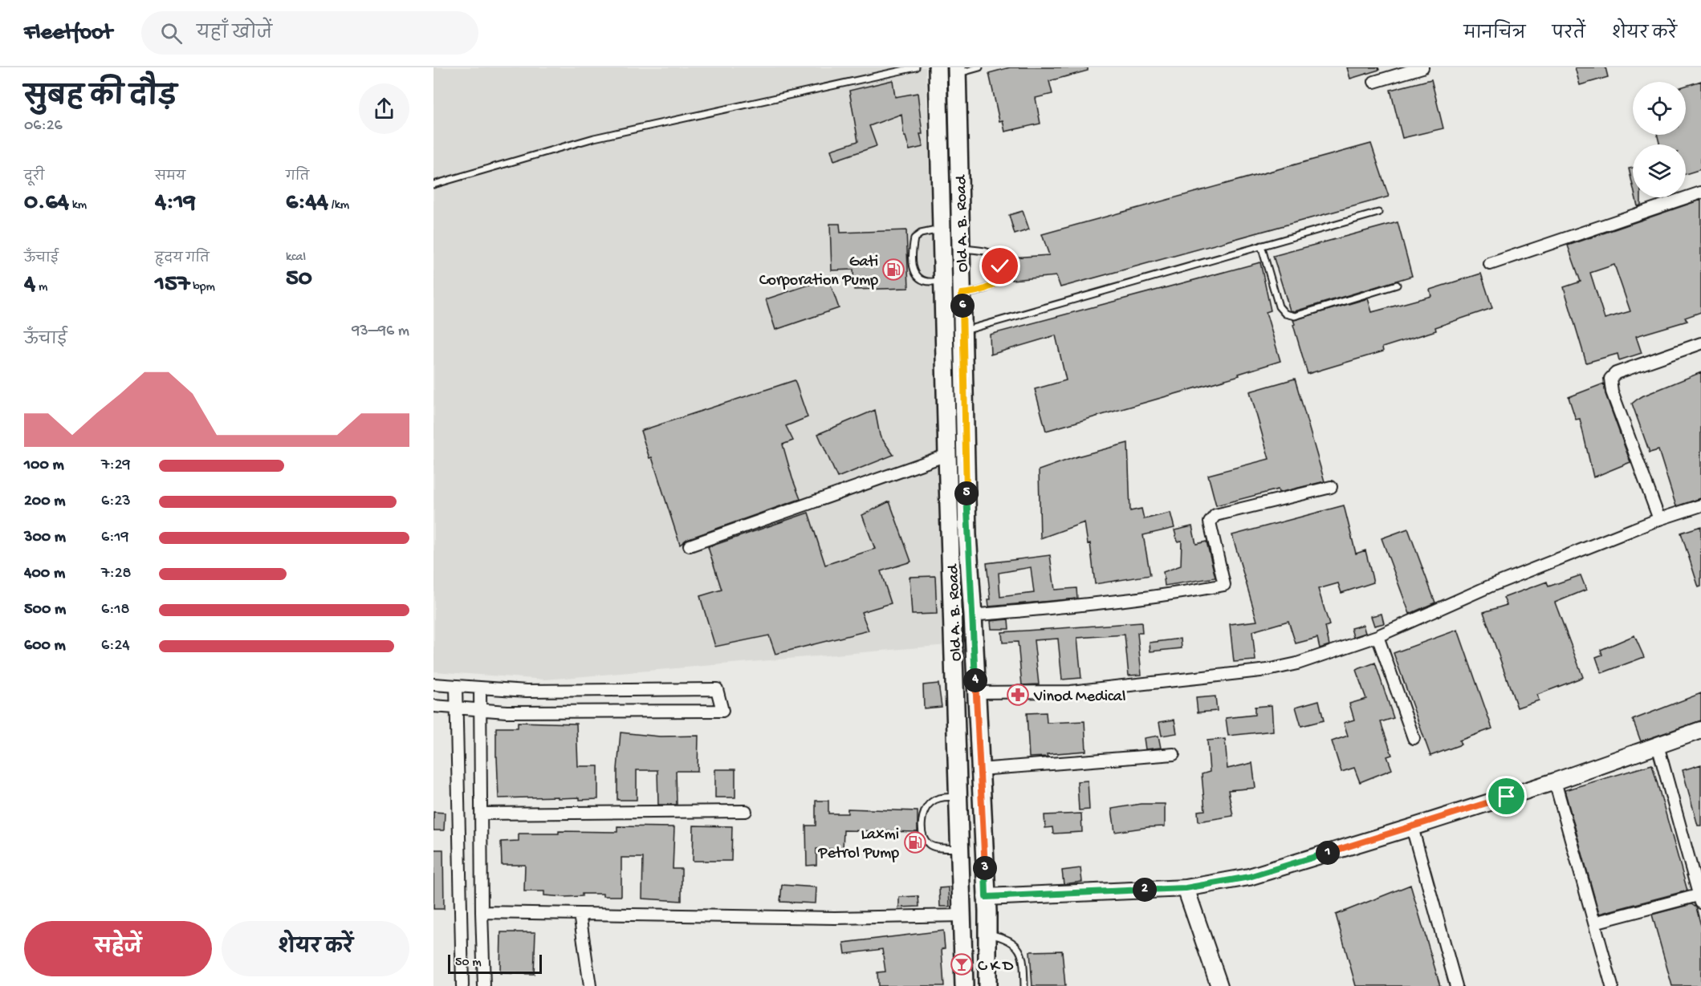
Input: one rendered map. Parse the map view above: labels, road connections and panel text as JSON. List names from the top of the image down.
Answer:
{
  "streets": {
    "main road": ["Old A. B. Road"]
  },
  "places": {
    "fuel station": ["Gati Corporation Pump", "Laxmi Petrol Pump"],
    "pharmacy": ["Vinod Medical"],
    "bar": ["C K D"]
  },
  "scale_bar": "50 m",
  "page": {
    "header": "Fleetfoot",
    "search": "यहाँ खोजें",
    "nav": ["मानचित्र", "परतें", "शेयर करें"],
    "heading": ["सुबह की दौड़", "06:26"],
    "stats": [
      ["दूरी", "0.64 km"],
      ["समय", "4:19"],
      ["गति", "6:44 /km"],
      ["ऊँचाई", "4 m"],
      ["हृदय गति", "157 bpm"],
      ["kcal", "50"]
    ],
    "pins": [
      "6",
      "5",
      "4",
      "1",
      "3",
      "2"
    ],
    "chart": ["ऊँचाई", "93–96 m"],
    "list": [
      {
        "name": "100 m",
        "note": "7:29"
      },
      {
        "name": "200 m",
        "note": "6:23"
      },
      {
        "name": "300 m",
        "note": "6:19"
      },
      {
        "name": "400 m",
        "note": "7:28"
      },
      {
        "name": "500 m",
        "note": "6:18"
      },
      {
        "name": "600 m",
        "note": "6:24"
      }
    ],
    "buttons": ["सहेजें", "शेयर करें"],
    "scale": "50 m"
  }
}
